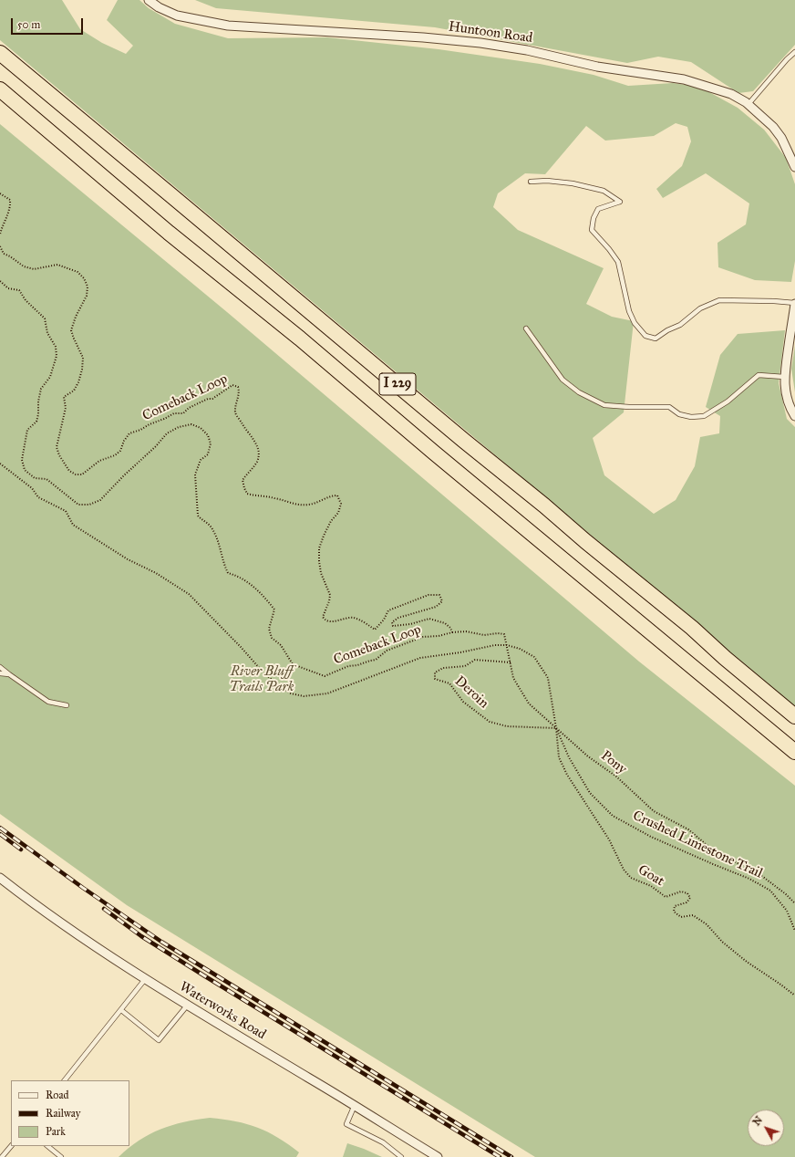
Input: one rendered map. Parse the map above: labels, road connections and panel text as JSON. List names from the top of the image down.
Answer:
{
  "streets": {
    "highway": ["I 229"],
    "street": ["Huntoon Road", "Waterworks Road"],
    "path": [
      "Comeback Loop",
      "Deroin",
      "Pony",
      "Crushed Limestone Trail",
      "Goat"
    ]
  },
  "crossings": [
    ["Comeback Loop", "Pony"],
    ["Deroin", "Pony"],
    ["Deroin", "Crushed Limestone Trail"],
    ["Deroin", "Goat"],
    ["Pony", "Crushed Limestone Trail"],
    ["Pony", "Goat"],
    ["Crushed Limestone Trail", "Goat"]
  ],
  "parks": ["River Bluff Trails Park"],
  "legend": ["Road", "Railway", "Park"],
  "scale_bar": "50 m",
  "north": "top left"
}
